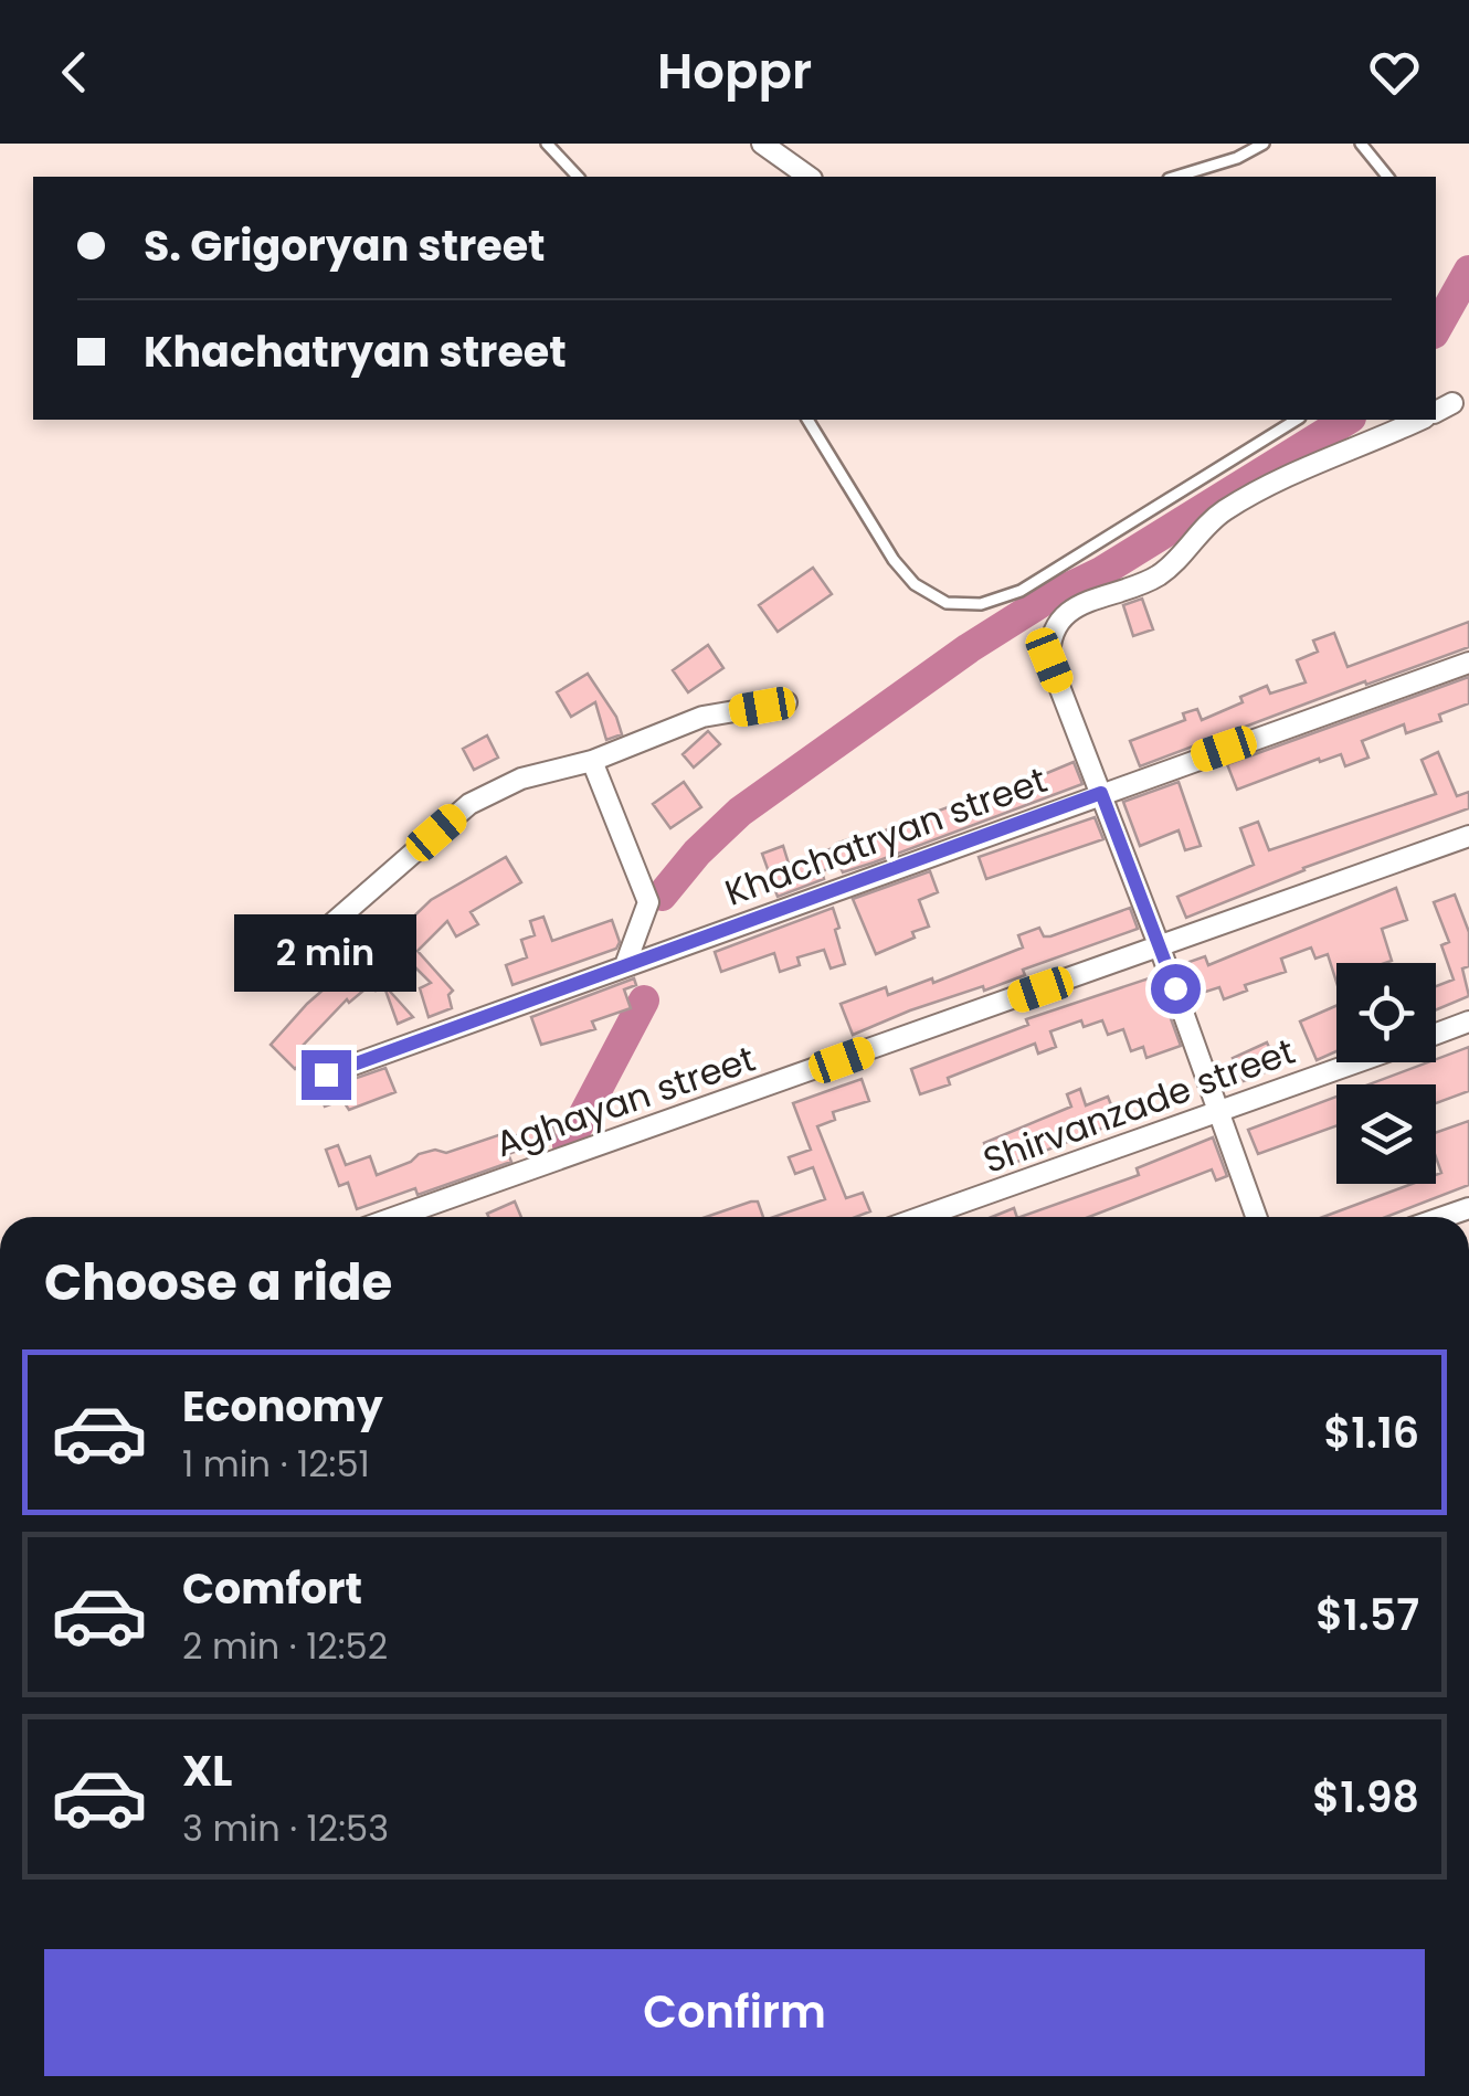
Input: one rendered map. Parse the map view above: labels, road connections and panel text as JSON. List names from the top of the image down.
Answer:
{
  "streets": {
    "street": ["Khachatryan street", "Aghayan street", "Shirvanzade street"]
  },
  "page": {
    "header": "Hoppr",
    "banner": ["S. Grigoryan street", "Khachatryan street"],
    "bubble": "2 min",
    "heading": "Choose a ride",
    "list": [
      {
        "name": "Economy",
        "note": "1 min · 12:51",
        "value": "$1.16"
      },
      {
        "name": "Comfort",
        "note": "2 min · 12:52",
        "value": "$1.57"
      },
      {
        "name": "XL",
        "note": "3 min · 12:53",
        "value": "$1.98"
      }
    ],
    "buttons": "Confirm"
  }
}
